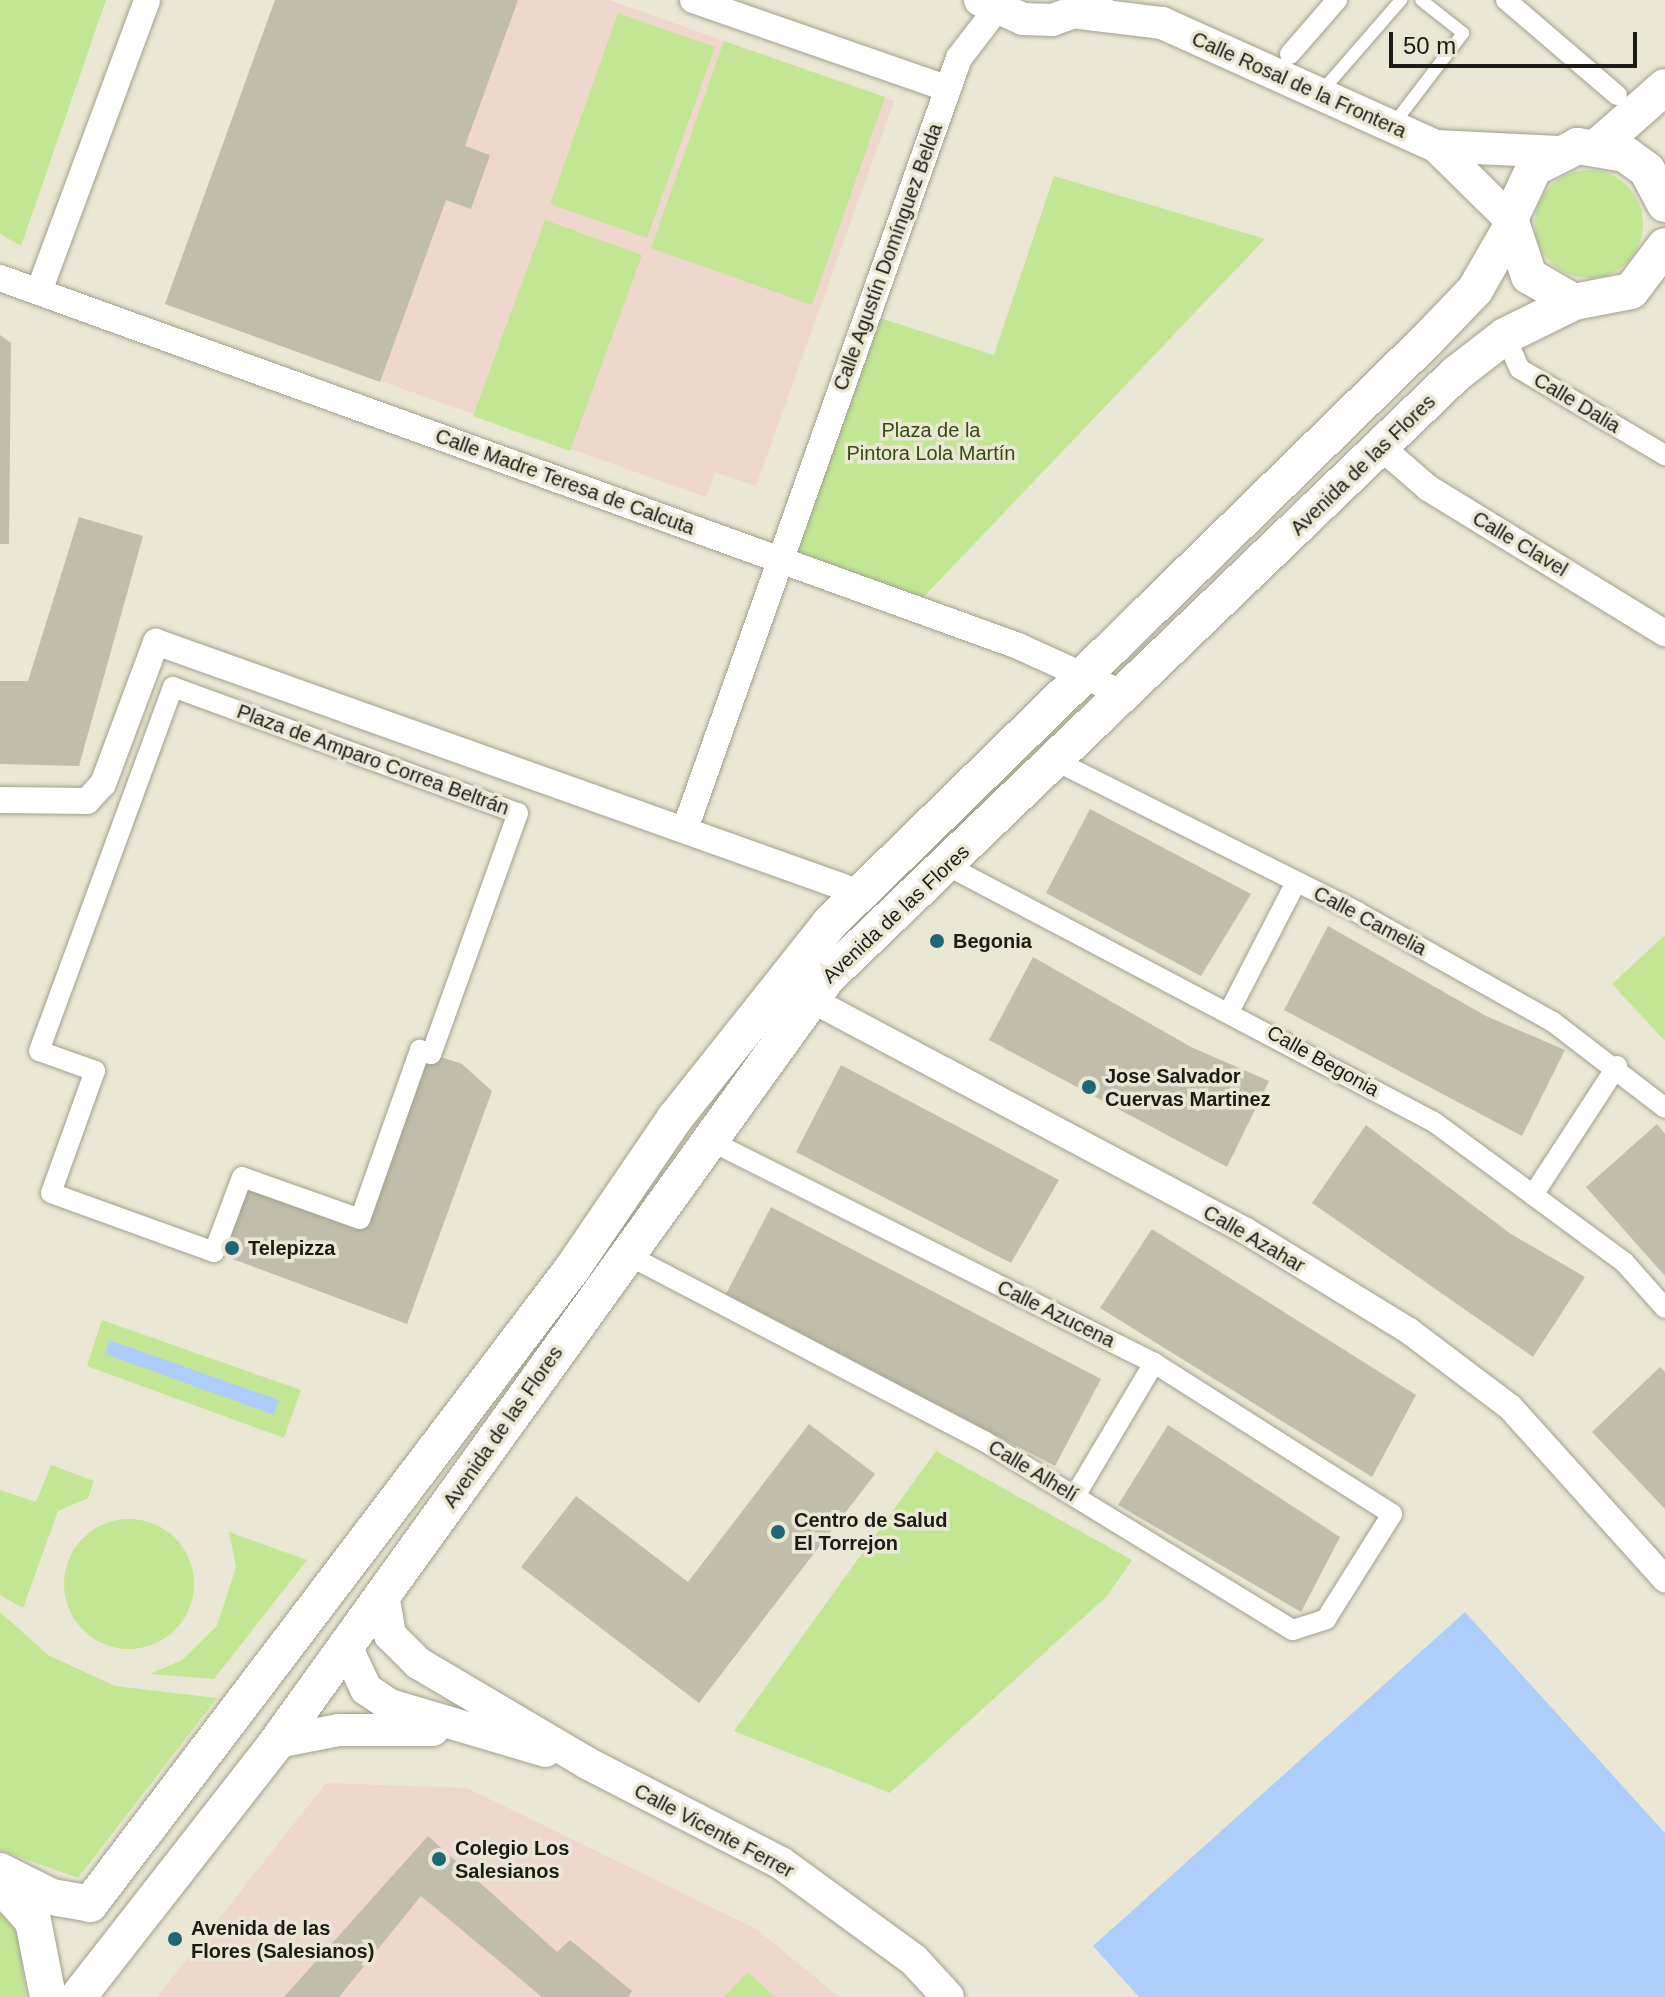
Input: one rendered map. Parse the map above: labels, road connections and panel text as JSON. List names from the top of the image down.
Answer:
{
  "streets": {
    "main road": ["Avenida de las Flores"],
    "street": [
      "Calle Rosal de la Frontera",
      "Calle Agustín Domínguez Belda",
      "Calle Dalia",
      "Calle Madre Teresa de Calcuta",
      "Calle Clavel",
      "Plaza de Amparo Correa Beltrán",
      "Calle Camelia",
      "Calle Begonia",
      "Calle Azahar",
      "Calle Azucena",
      "Calle Alhelí",
      "Calle Vicente Ferrer"
    ]
  },
  "crossings": [
    ["Calle Rosal de la Frontera", "Calle Agustín Domínguez Belda"],
    ["Calle Rosal de la Frontera", "Avenida de las Flores"],
    ["Calle Agustín Domínguez Belda", "Calle Madre Teresa de Calcuta"],
    ["Calle Dalia", "Avenida de las Flores"],
    ["Avenida de las Flores", "Calle Madre Teresa de Calcuta"],
    ["Avenida de las Flores", "Calle Clavel"],
    ["Avenida de las Flores", "Calle Camelia"],
    ["Avenida de las Flores", "Calle Begonia"],
    ["Avenida de las Flores", "Calle Azahar"],
    ["Avenida de las Flores", "Calle Azucena"],
    ["Avenida de las Flores", "Calle Alhelí"],
    ["Avenida de las Flores", "Calle Vicente Ferrer"],
    ["Calle Azucena", "Calle Alhelí"]
  ],
  "parks": ["Plaza de la Pintora Lola Martín"],
  "places": [
    "Begonia",
    "Jose Salvador Cuervas Martinez",
    "Telepizza",
    "Centro de Salud El Torrejon",
    "Colegio Los Salesianos",
    "Avenida de las Flores (Salesianos)"
  ],
  "scale_bar": "50 m"
}
